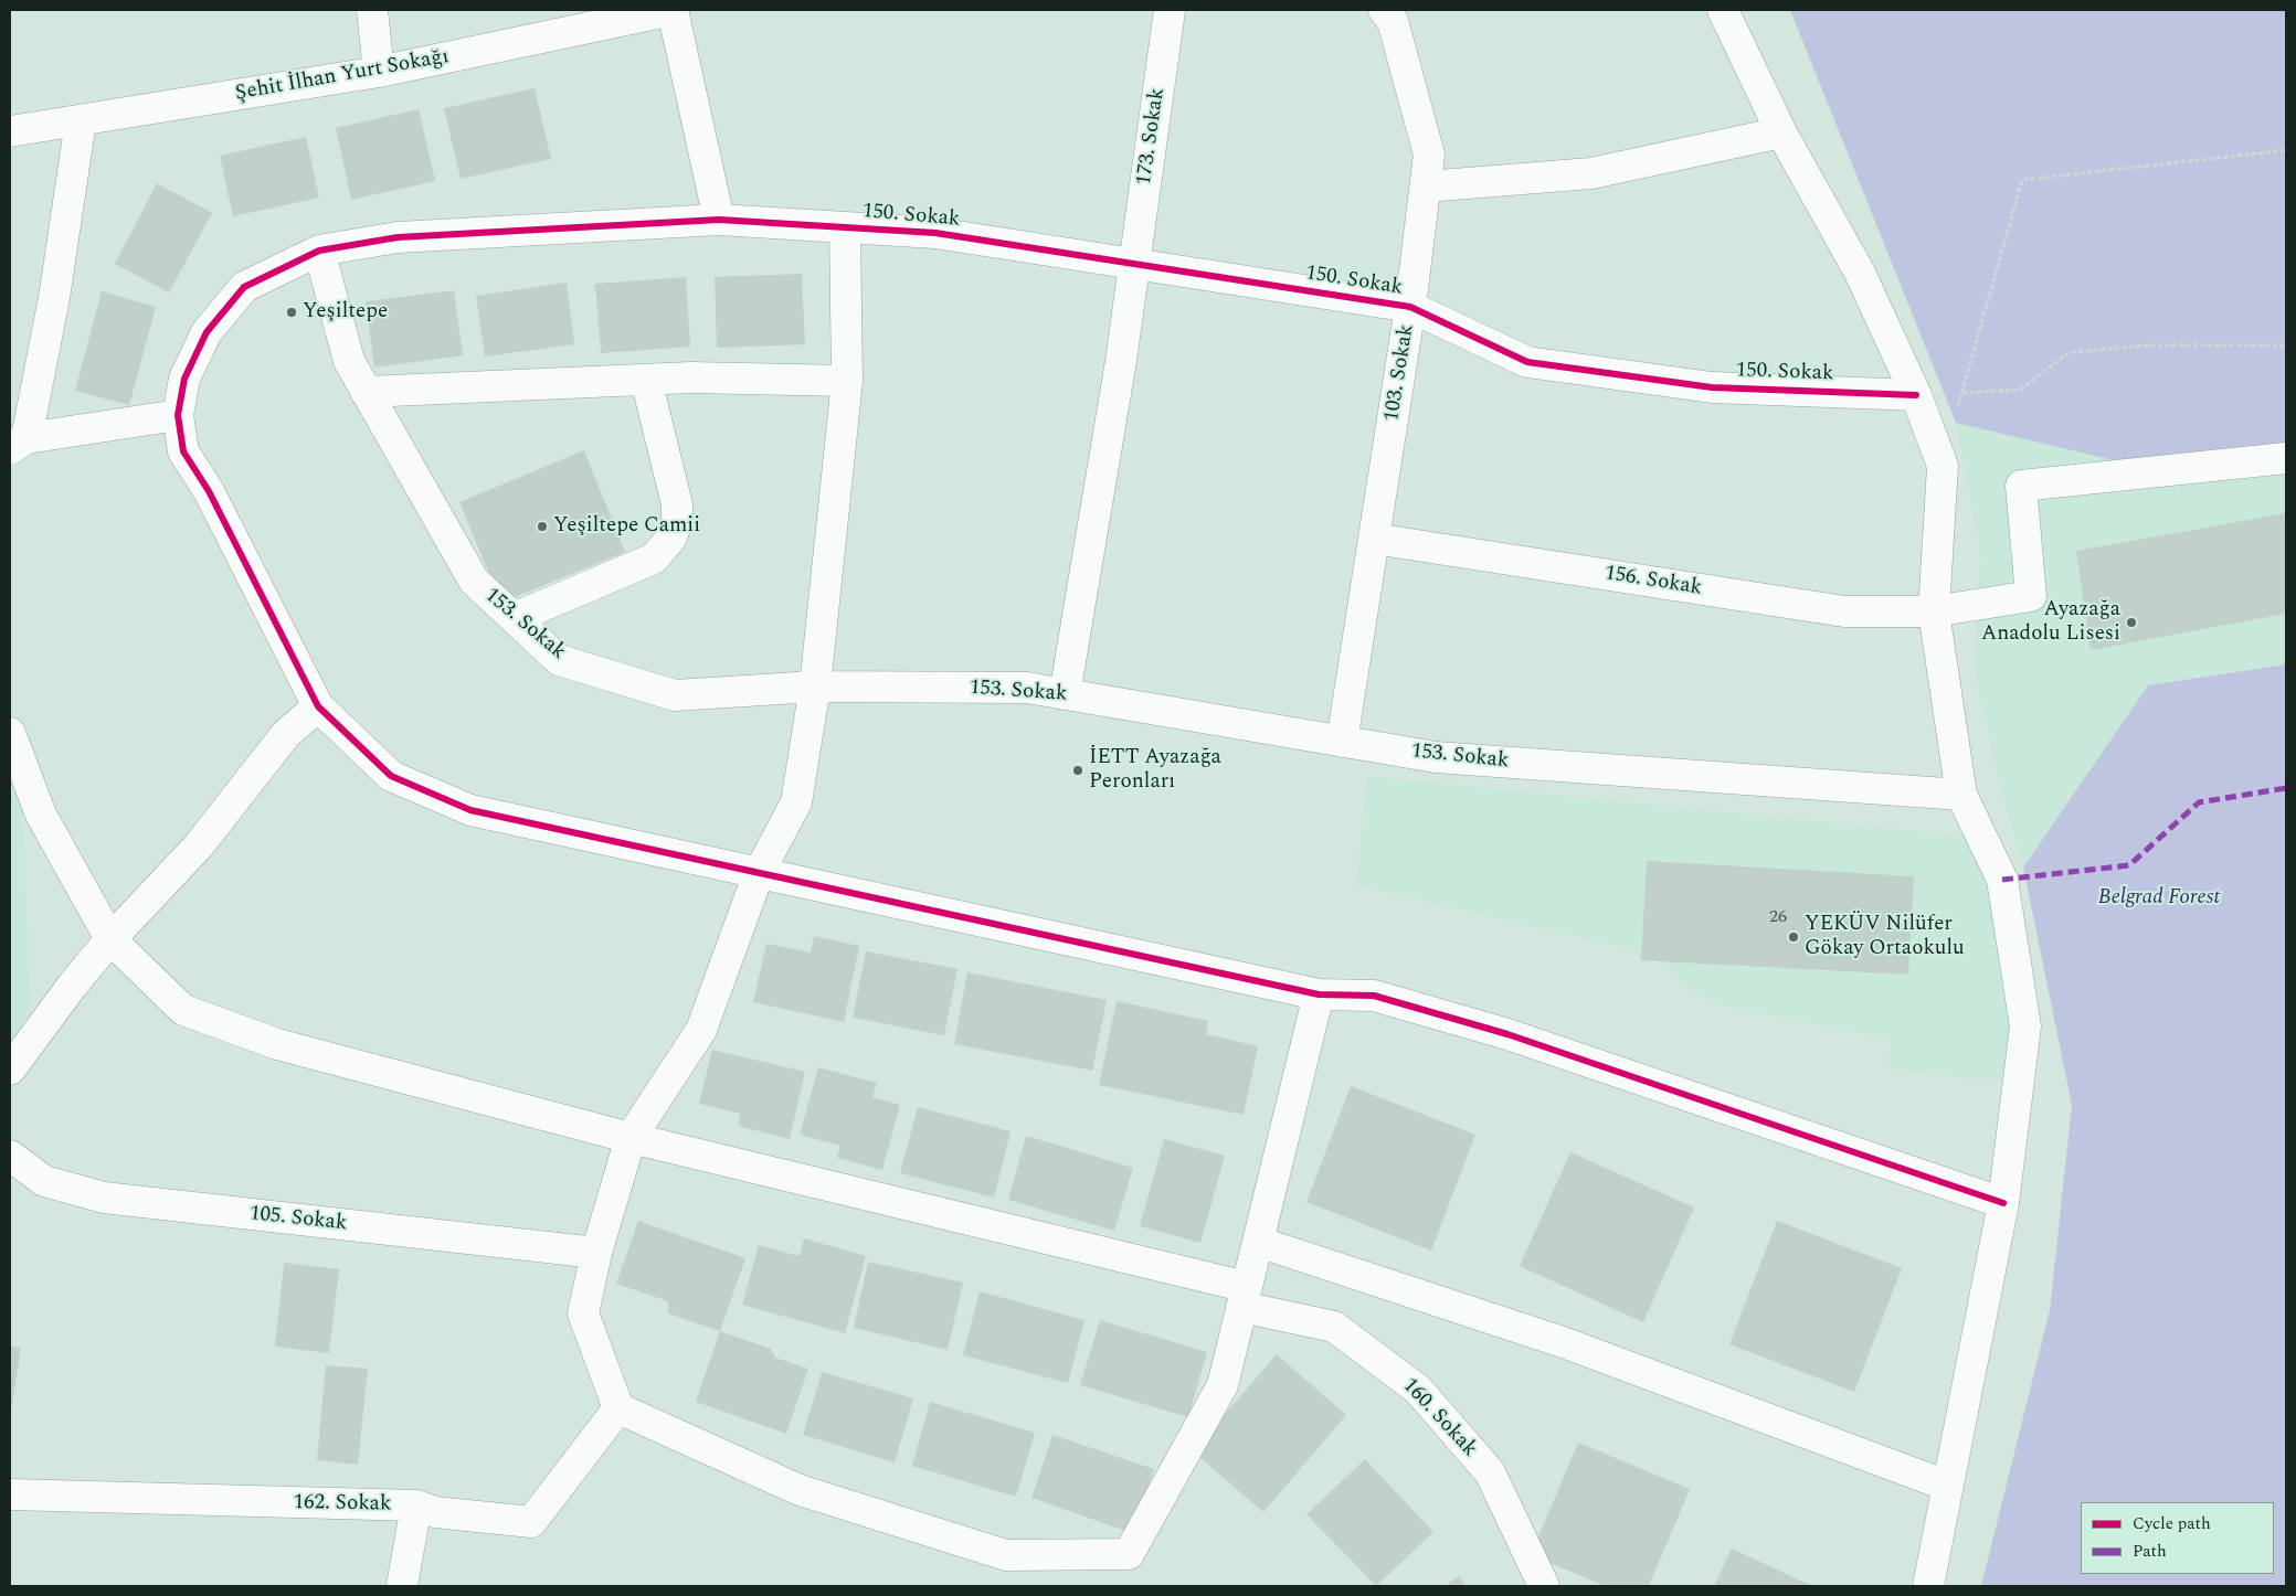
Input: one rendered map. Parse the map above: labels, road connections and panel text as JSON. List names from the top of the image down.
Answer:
{
  "streets": {
    "street": [
      "Şehit İlhan Yurt Sokağı",
      "173. Sokak",
      "150. Sokak",
      "103. Sokak",
      "156. Sokak",
      "153. Sokak",
      "105. Sokak",
      "160. Sokak",
      "162. Sokak"
    ]
  },
  "crossings": [
    ["173. Sokak", "150. Sokak"],
    ["173. Sokak", "153. Sokak"],
    ["150. Sokak", "103. Sokak"],
    ["150. Sokak", "153. Sokak"],
    ["103. Sokak", "156. Sokak"],
    ["103. Sokak", "153. Sokak"]
  ],
  "parks": ["Belgrad Forest"],
  "places": [
    "Yeşiltepe",
    "Yeşiltepe Camii",
    "Ayazağa Anadolu Lisesi",
    "İETT Ayazağa Peronları",
    "YEKÜV Nilüfer Gökay Ortaokulu"
  ],
  "house_numbers": ["26"],
  "legend": ["Cycle path", "Path"]
}
